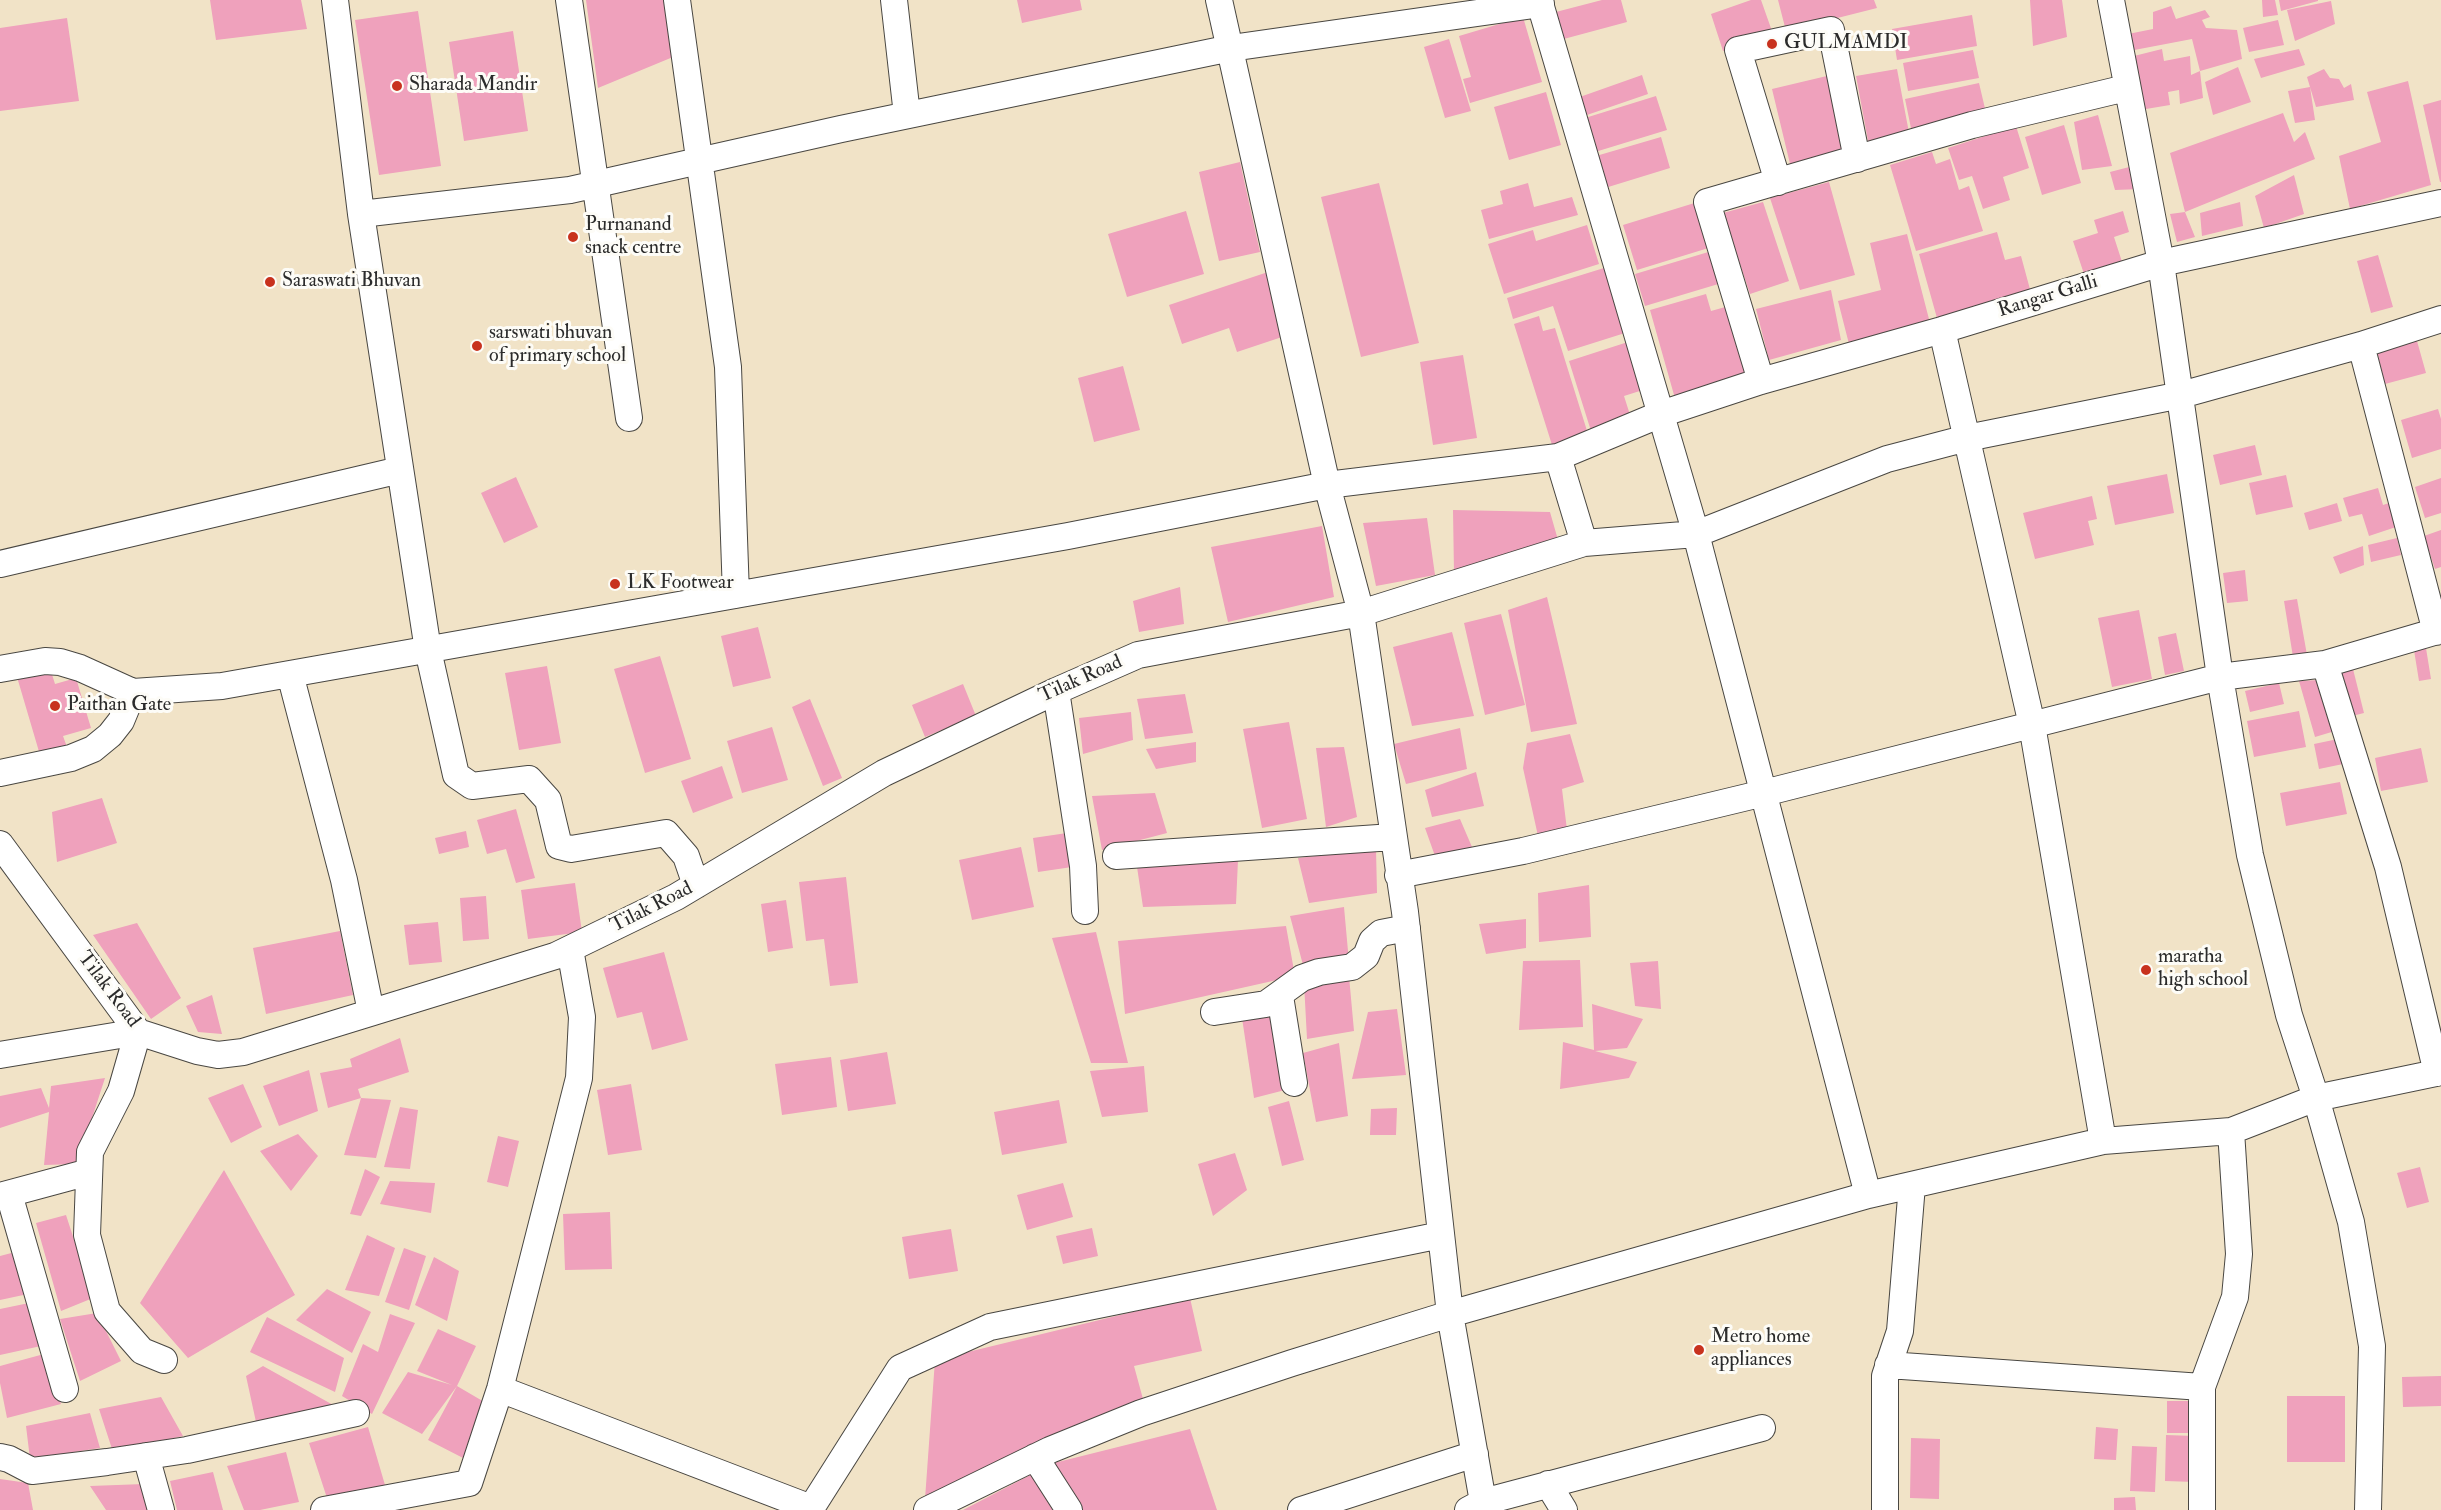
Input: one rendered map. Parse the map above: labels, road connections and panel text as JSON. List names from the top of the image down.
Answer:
{
  "streets": {
    "street": ["Rangar Galli", "Tilak Road"]
  },
  "places": [
    "GULMAMDI",
    "Sharada Mandir",
    "Purnanand snack centre",
    "Saraswati Bhuvan",
    "sarswati bhuvan of primary school",
    "LK Footwear",
    "Paithan Gate",
    "maratha high school",
    "Metro home appliances"
  ]
}
